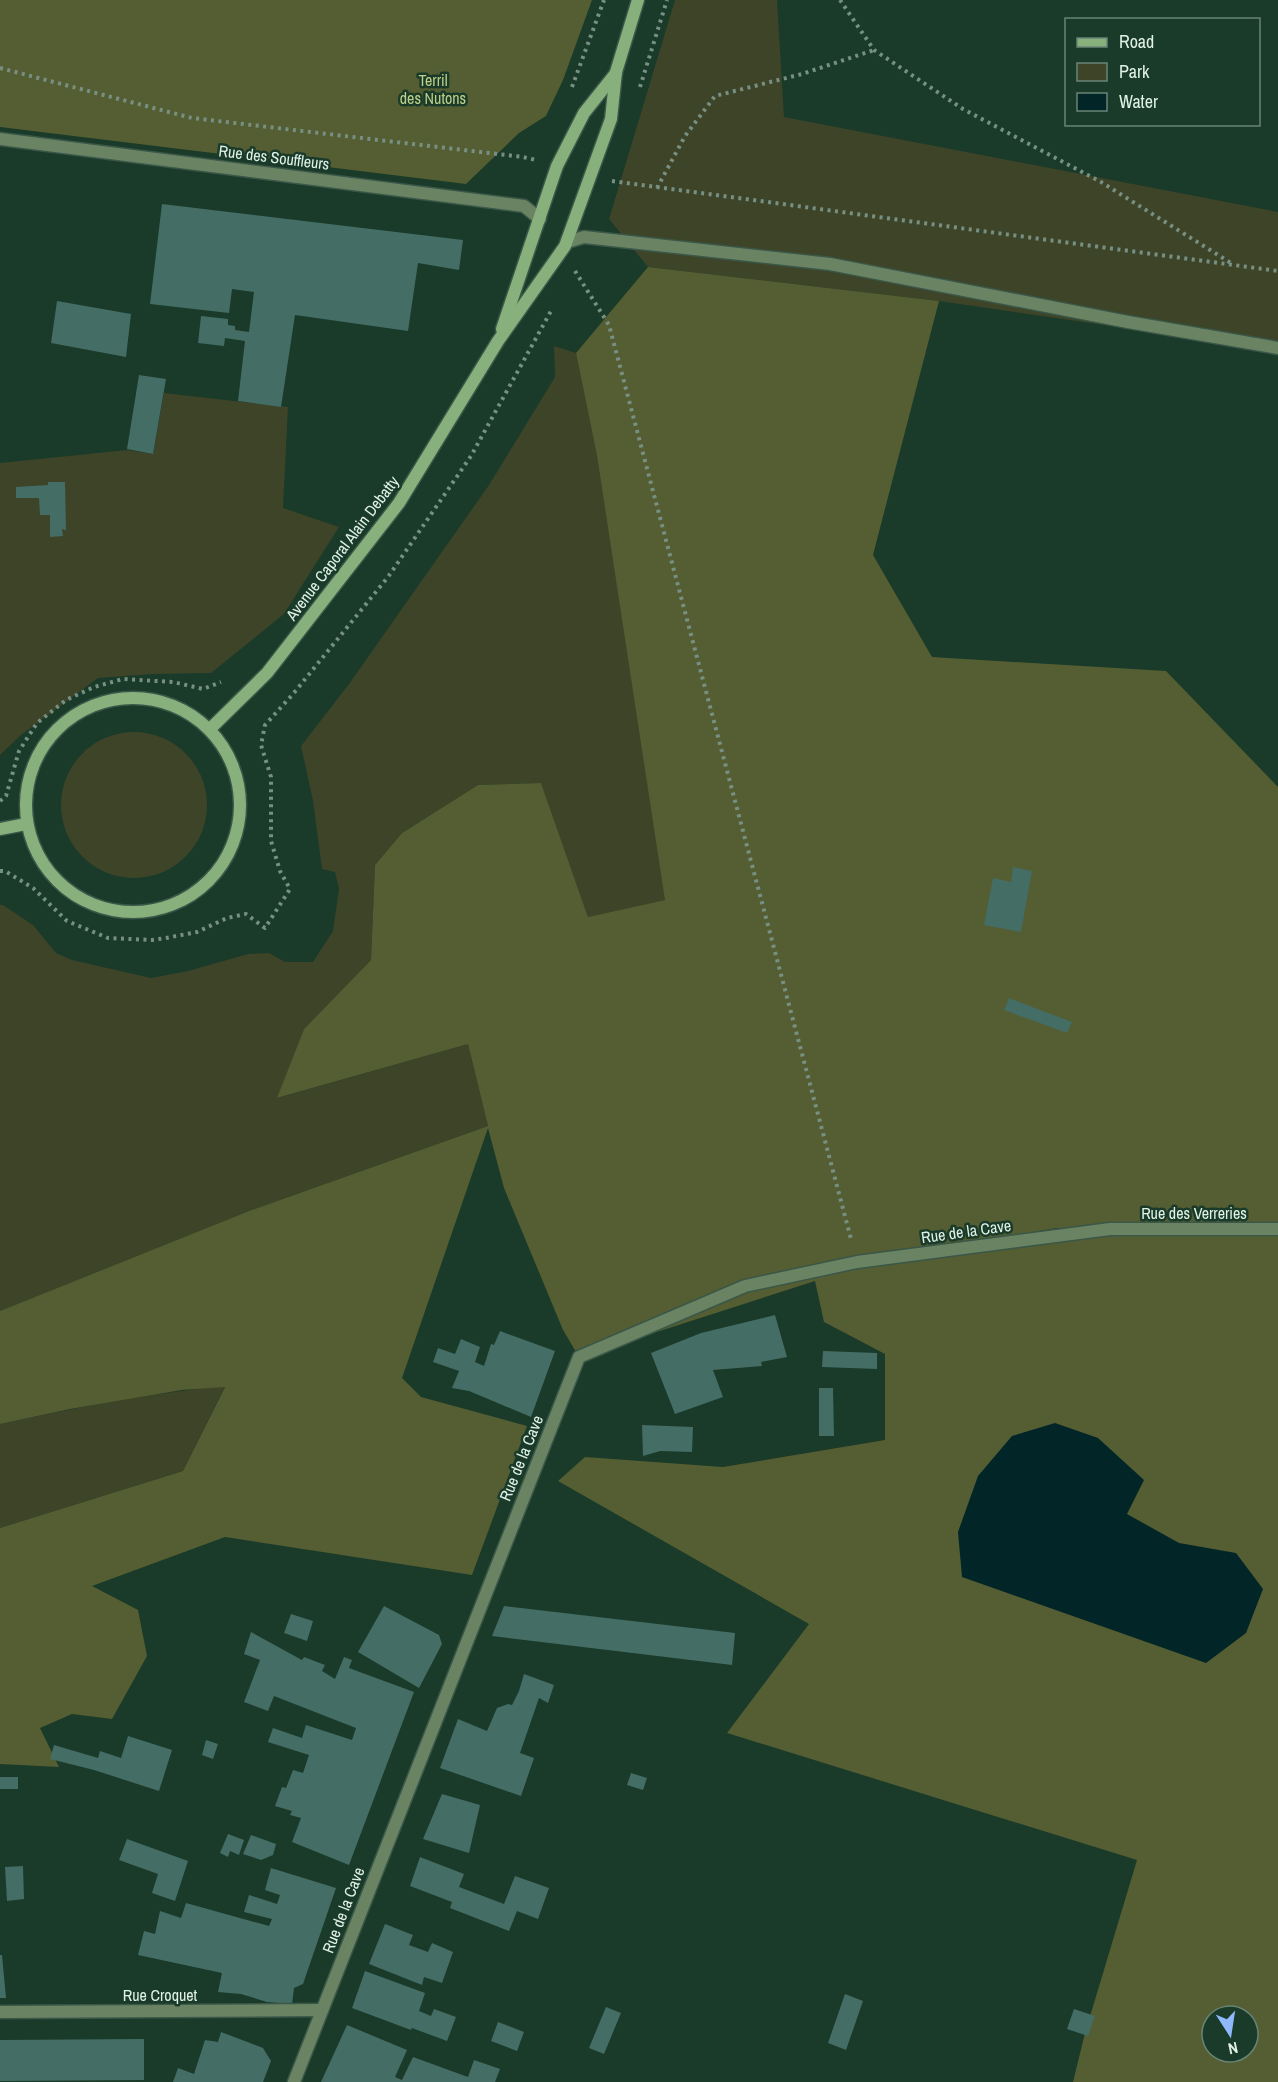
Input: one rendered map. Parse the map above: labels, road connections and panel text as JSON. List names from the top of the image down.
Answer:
{
  "streets": {
    "main road": ["Avenue Caporal Alain Debatty"],
    "street": [
      "Rue des Souffleurs",
      "Rue des Verreries",
      "Rue de la Cave",
      "Rue Croquet"
    ]
  },
  "crossings": [
    ["Rue des Verreries", "Rue de la Cave"],
    ["Rue de la Cave", "Rue Croquet"]
  ],
  "parks": ["Terril des Nutons"],
  "legend": ["Road", "Park", "Water"],
  "north": "bottom"
}
